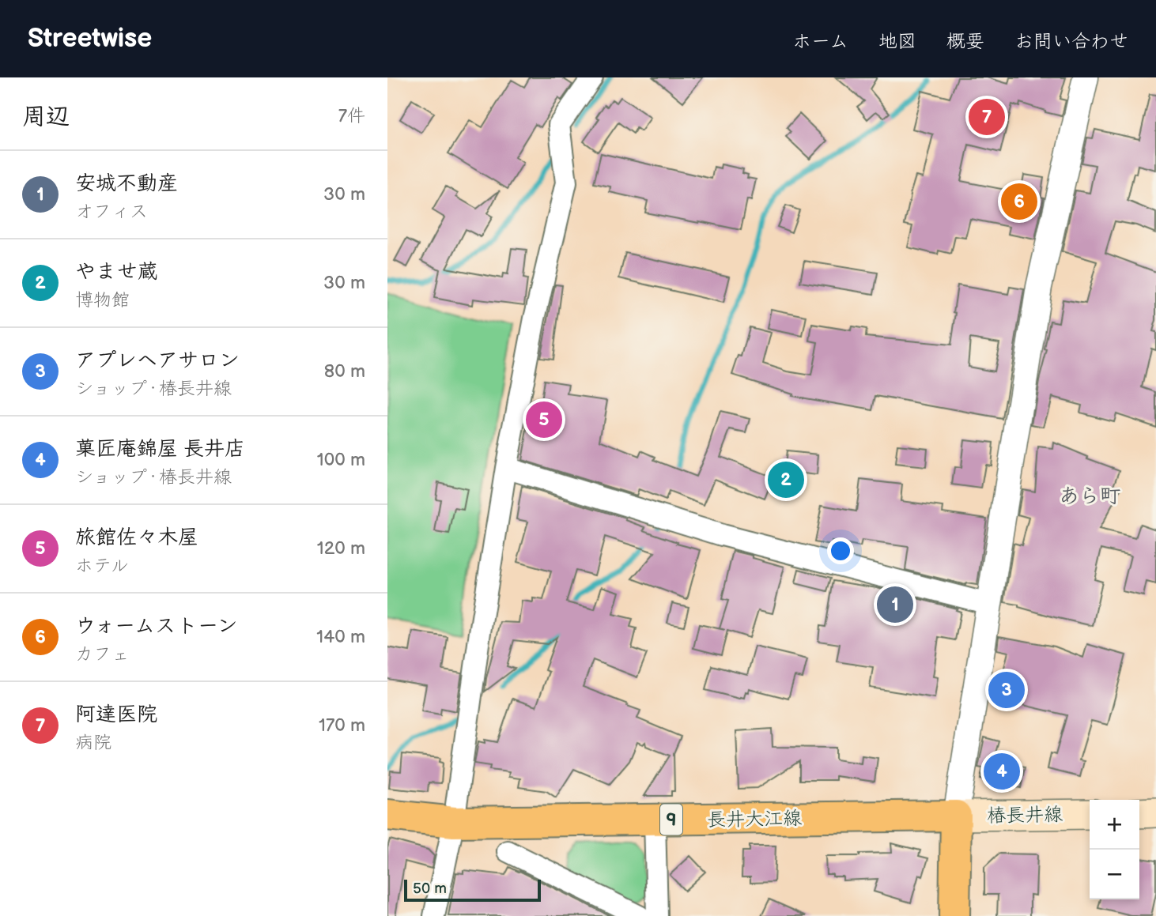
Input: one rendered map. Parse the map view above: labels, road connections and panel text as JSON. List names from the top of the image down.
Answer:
{
  "streets": {
    "main road": ["椿長井線", "長井大江線", "9"]
  },
  "crossings": [
    ["椿長井線", "長井大江線"]
  ],
  "districts": ["あら町"],
  "scale_bar": "50 m",
  "page": {
    "header": "Streetwise",
    "nav": [
      "ホーム",
      "地図",
      "概要",
      "お問い合わせ"
    ],
    "heading": ["周辺", "7件"],
    "pins": [
      "7",
      "6",
      "5",
      "2",
      "1",
      "3",
      "4"
    ],
    "list": [
      {
        "mark": "1",
        "name": "安城不動産",
        "note": "オフィス",
        "value": "30 m"
      },
      {
        "mark": "2",
        "name": "やませ蔵",
        "note": "博物館",
        "value": "30 m"
      },
      {
        "mark": "3",
        "name": "アプレヘアサロン",
        "note": "ショップ · 椿長井線",
        "value": "80 m"
      },
      {
        "mark": "4",
        "name": "菓匠庵錦屋 長井店",
        "note": "ショップ · 椿長井線",
        "value": "100 m"
      },
      {
        "mark": "5",
        "name": "旅館佐々木屋",
        "note": "ホテル",
        "value": "120 m"
      },
      {
        "mark": "6",
        "name": "ウォームストーン",
        "note": "カフェ",
        "value": "140 m"
      },
      {
        "mark": "7",
        "name": "阿達医院",
        "note": "病院",
        "value": "170 m"
      }
    ],
    "map_buttons": ["+", "−"],
    "scale": "50 m"
  }
}
